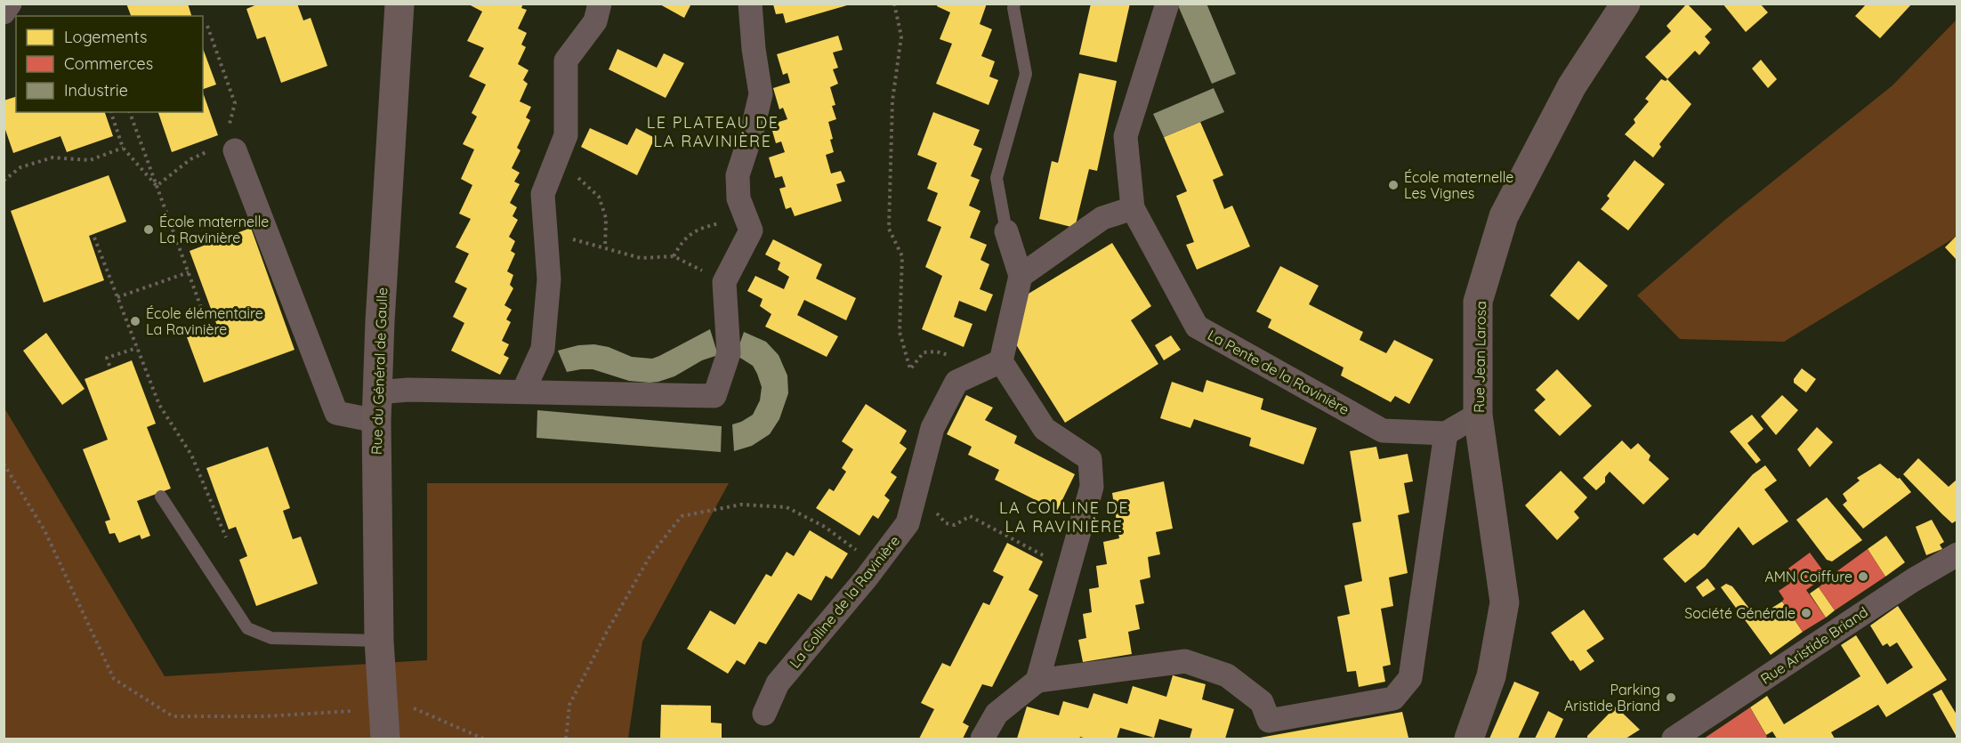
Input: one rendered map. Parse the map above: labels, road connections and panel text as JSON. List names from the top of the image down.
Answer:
{
  "streets": {
    "street": [
      "Rue Jean Larosa",
      "Rue du Général de Gaulle",
      "La Pente de la Ravinière",
      "La Colline de la Ravinière",
      "Rue Aristide Briand"
    ]
  },
  "districts": ["LE PLATEAU DE LA RAVINIÈRE", "LA COLLINE DE LA RAVINIÈRE"],
  "places": [
    "École maternelle Les Vignes",
    "École maternelle La Ravinière",
    "École élémentaire La Ravinière",
    "AMN Coiffure",
    "Société Générale",
    "Parking Aristide Briand"
  ],
  "legend": ["Logements", "Commerces", "Industrie"]
}
